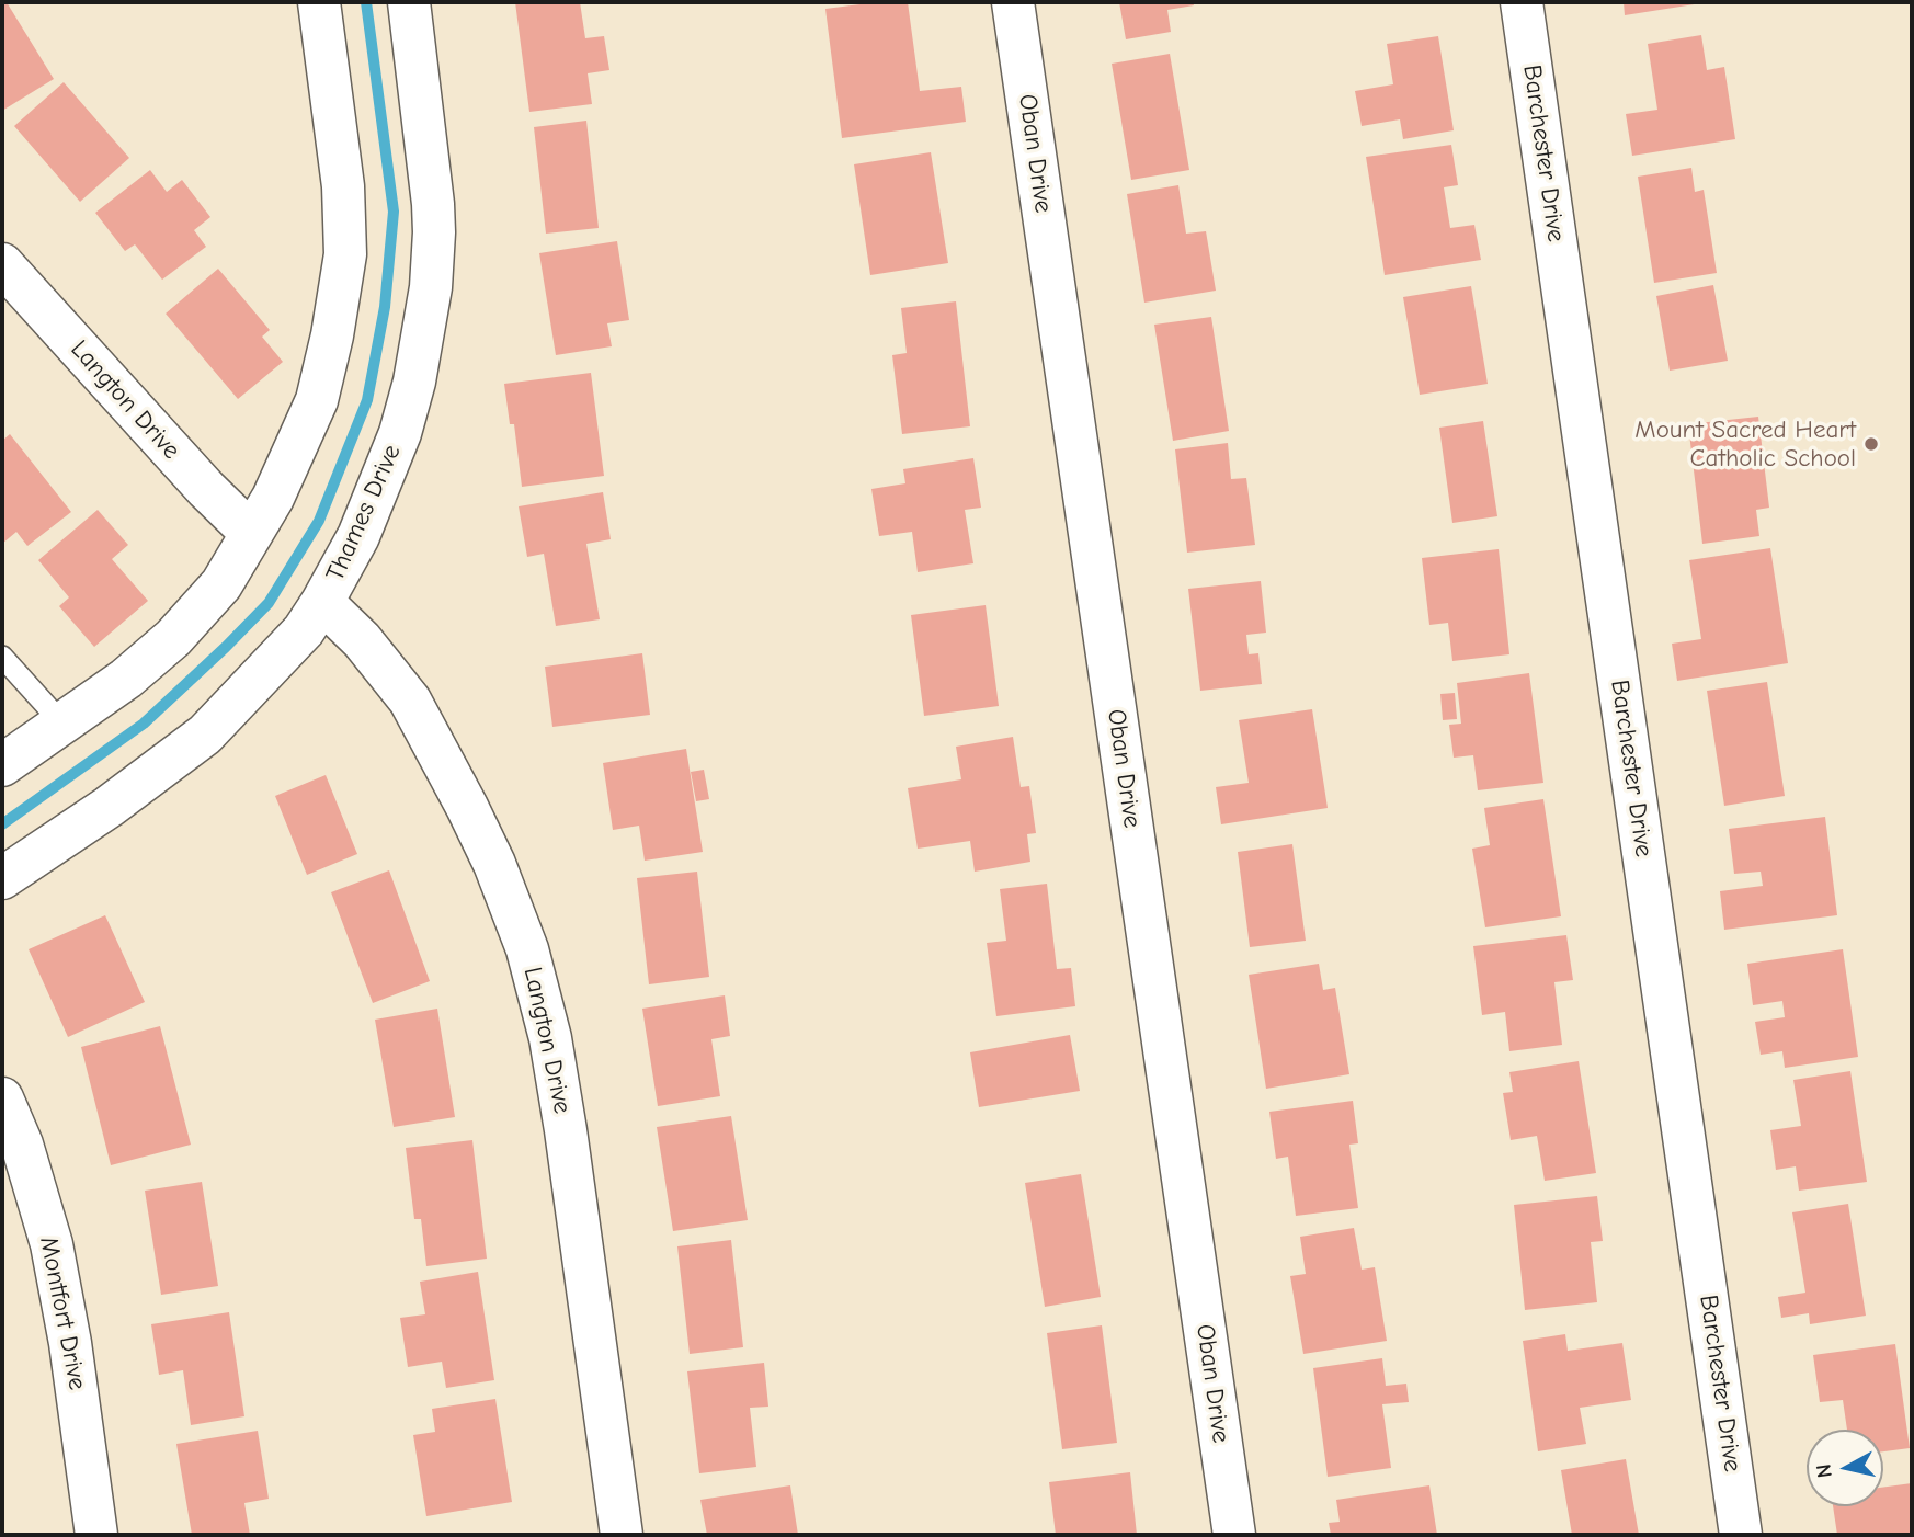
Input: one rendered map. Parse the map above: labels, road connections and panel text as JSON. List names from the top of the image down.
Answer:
{
  "streets": {
    "street": [
      "Oban Drive",
      "Barchester Drive",
      "Langton Drive",
      "Thames Drive",
      "Montfort Drive"
    ]
  },
  "crossings": [
    ["Langton Drive", "Thames Drive"]
  ],
  "places": ["Mount Sacred Heart Catholic School"],
  "north": "left"
}
